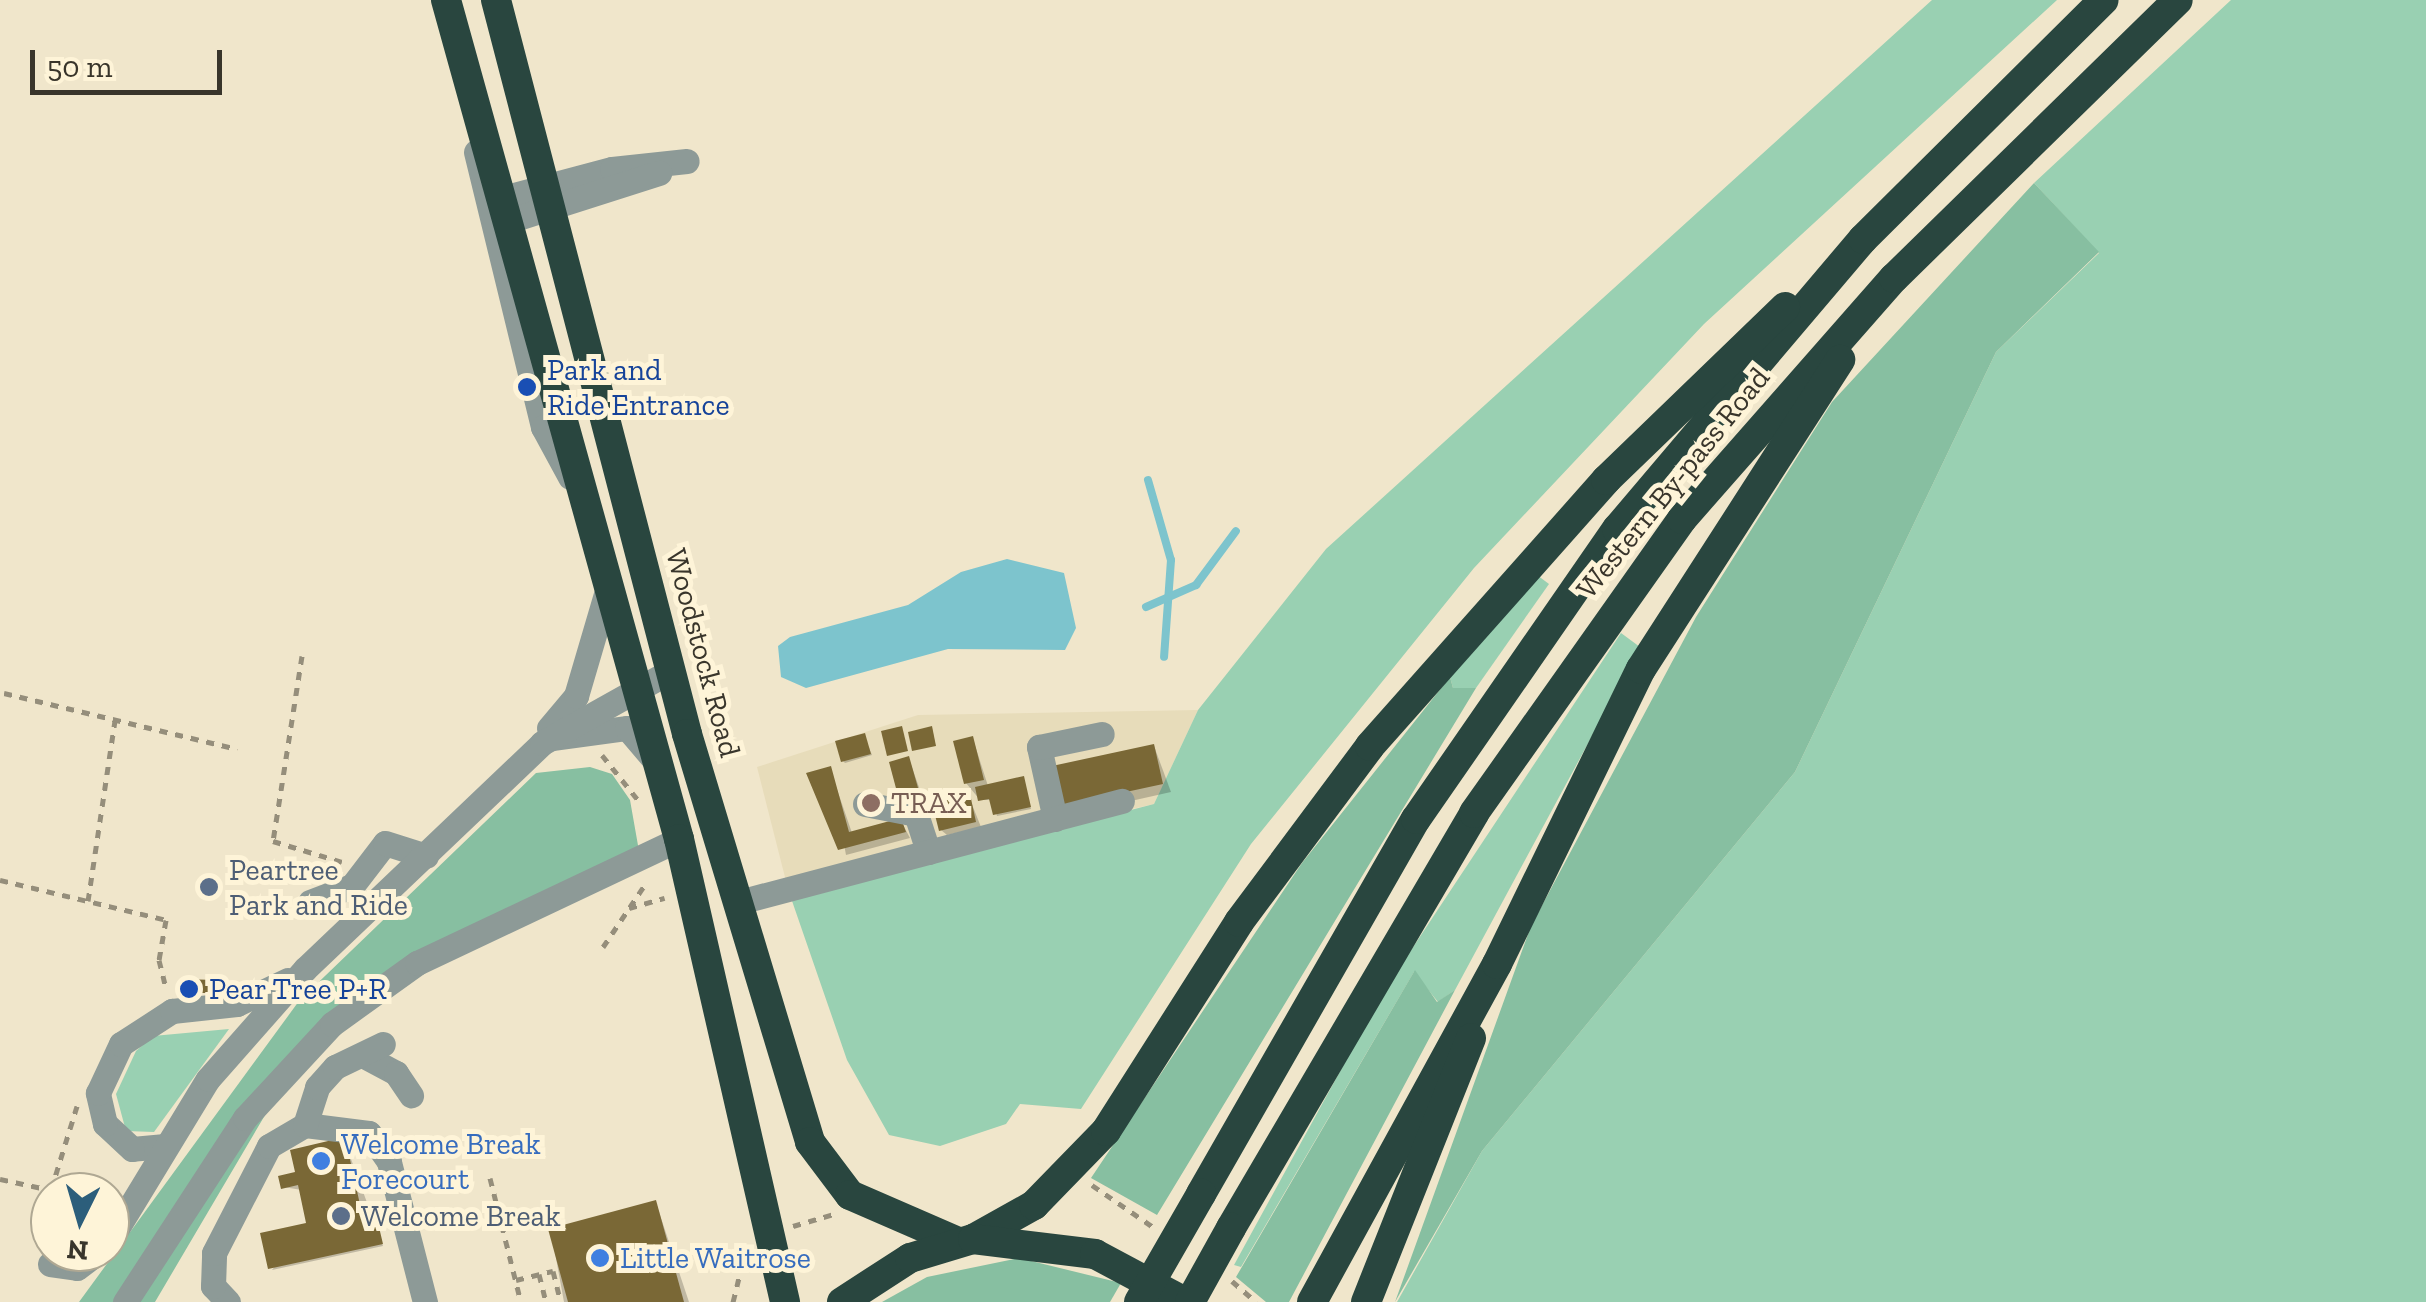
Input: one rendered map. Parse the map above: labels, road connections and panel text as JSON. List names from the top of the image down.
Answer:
{
  "streets": {
    "highway": ["Western By-pass Road", "Woodstock Road"]
  },
  "places": [
    "Park and Ride Entrance",
    "TRAX",
    "Peartree Park and Ride",
    "Pear Tree P+R",
    "Welcome Break Forecourt",
    "Welcome Break",
    "Little Waitrose"
  ],
  "scale_bar": "50 m",
  "north": "bottom"
}
